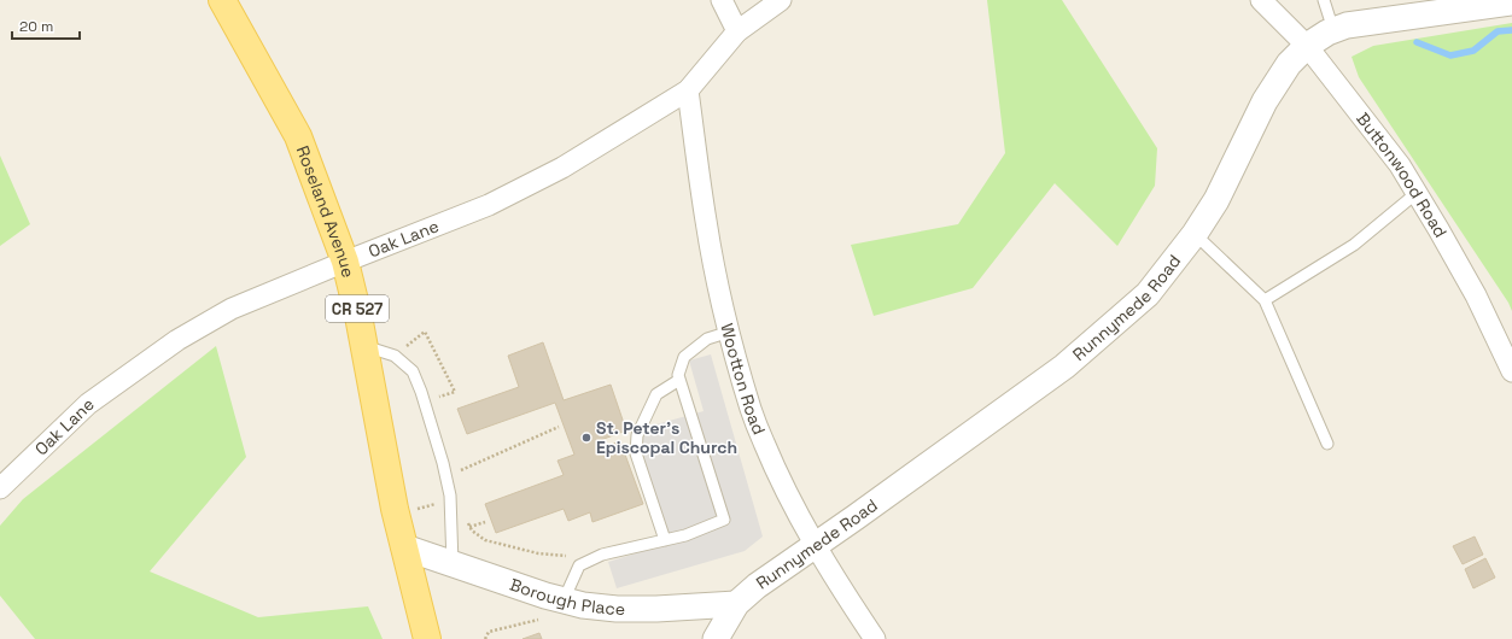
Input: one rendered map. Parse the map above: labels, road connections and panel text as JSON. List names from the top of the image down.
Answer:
{
  "streets": {
    "main road": ["Roseland Avenue", "CR 527"],
    "street": [
      "Buttonwood Road",
      "Oak Lane",
      "Runnymede Road",
      "Wootton Road",
      "Borough Place"
    ]
  },
  "crossings": [
    ["Buttonwood Road", "Runnymede Road"],
    ["Roseland Avenue", "Oak Lane"],
    ["Roseland Avenue", "Borough Place"],
    ["Oak Lane", "Wootton Road"],
    ["Runnymede Road", "Wootton Road"],
    ["Runnymede Road", "Borough Place"]
  ],
  "places": ["St. Peter's Episcopal Church"],
  "scale_bar": "20 m"
}
